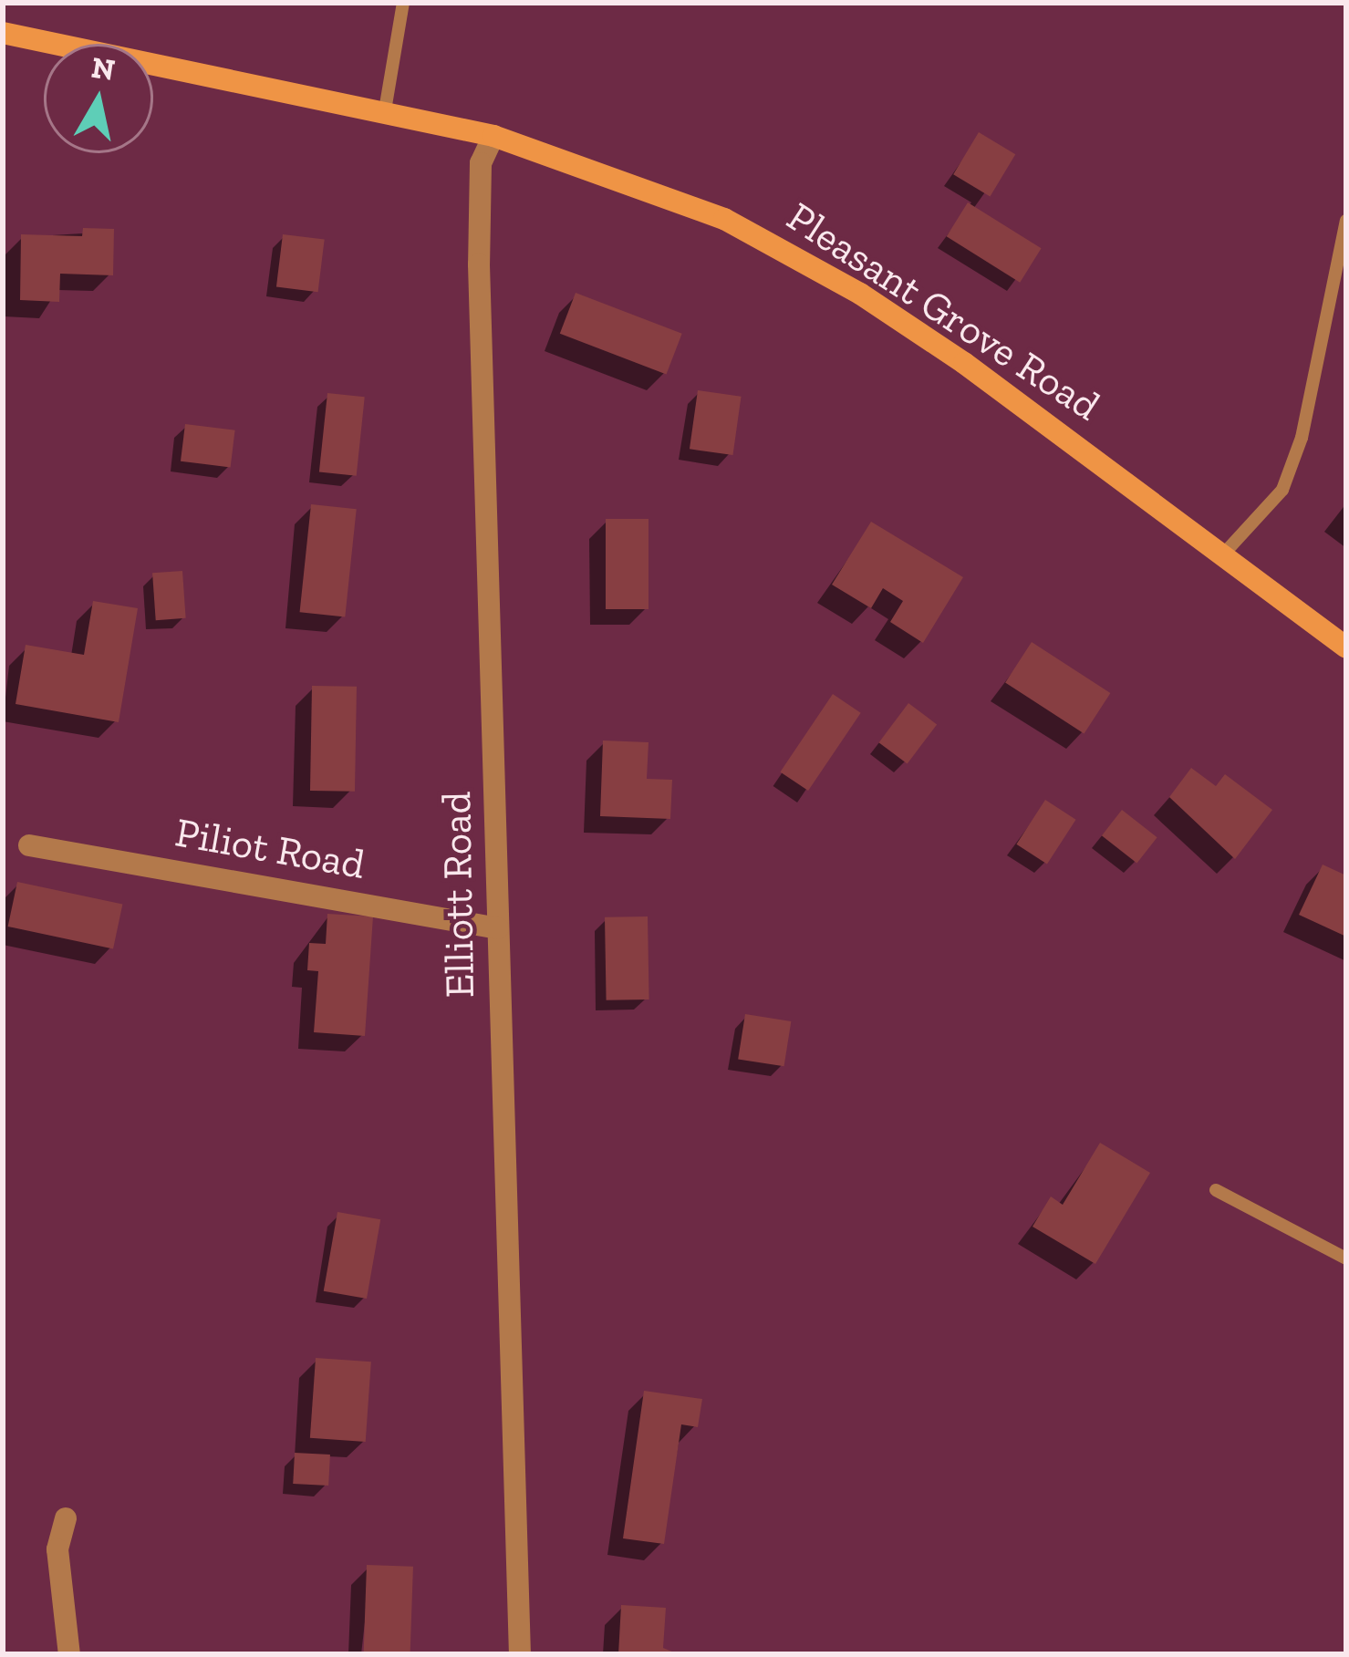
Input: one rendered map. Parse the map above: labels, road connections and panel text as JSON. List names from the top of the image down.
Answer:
{
  "streets": {
    "street": ["Pleasant Grove Road", "Piliot Road", "Elliott Road"]
  },
  "crossings": [
    ["Pleasant Grove Road", "Elliott Road"],
    ["Piliot Road", "Elliott Road"]
  ],
  "north": "top"
}
